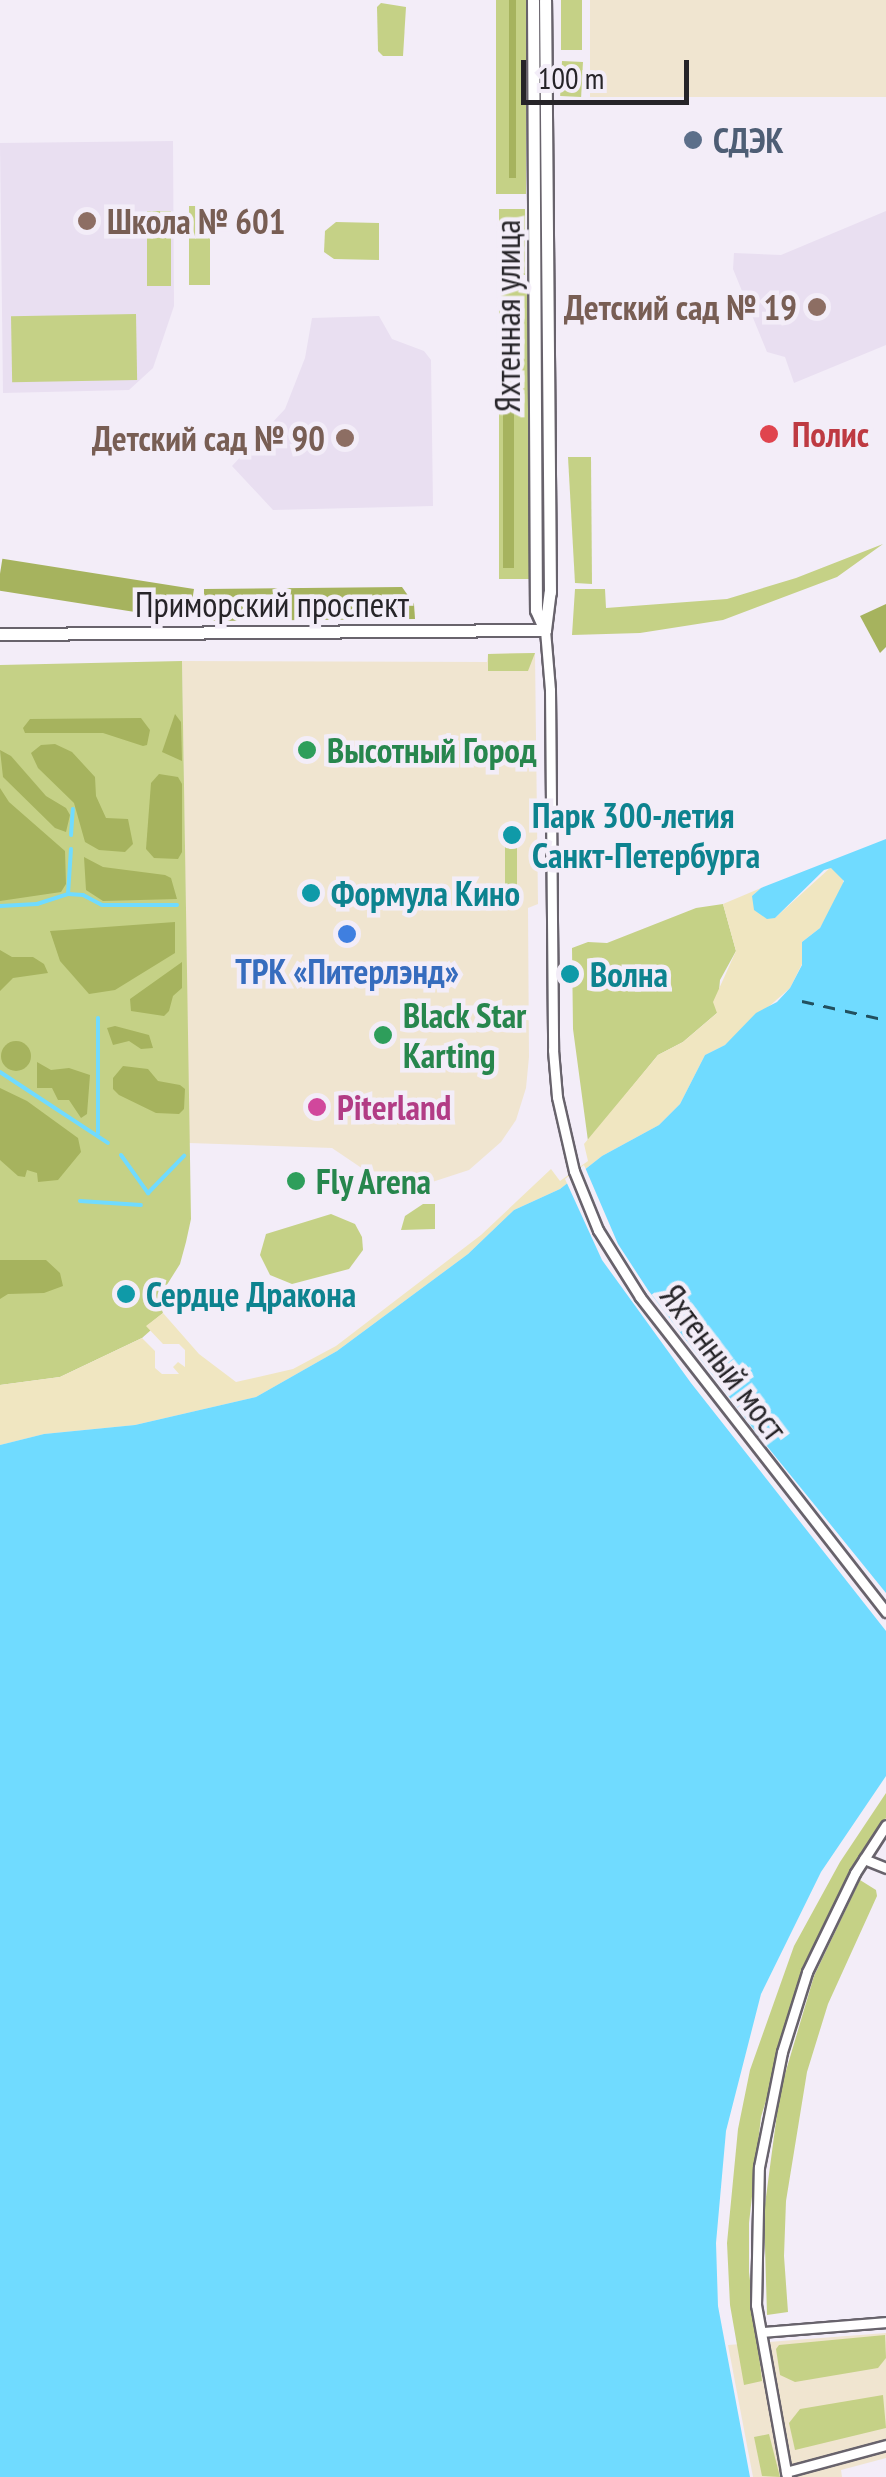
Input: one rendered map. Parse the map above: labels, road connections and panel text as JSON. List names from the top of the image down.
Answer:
{
  "streets": {
    "street": ["Яхтенная улица", "Приморский проспект", "Яхтенный мост"]
  },
  "crossings": [
    ["Яхтенная улица", "Приморский проспект"],
    ["Яхтенная улица", "Яхтенный мост"]
  ],
  "places": [
    "СДЭК",
    "Школа № 601",
    "Детский сад № 19",
    "Полис",
    "Детский сад № 90",
    "Высотный Город",
    "Парк 300-летия Санкт-Петербурга",
    "Формула Кино",
    "ТРК «Питерлэнд»",
    "Волна",
    "Black Star Karting",
    "Piterland",
    "Fly Arena",
    "Сердце Дракона"
  ],
  "scale_bar": "100 m"
}
